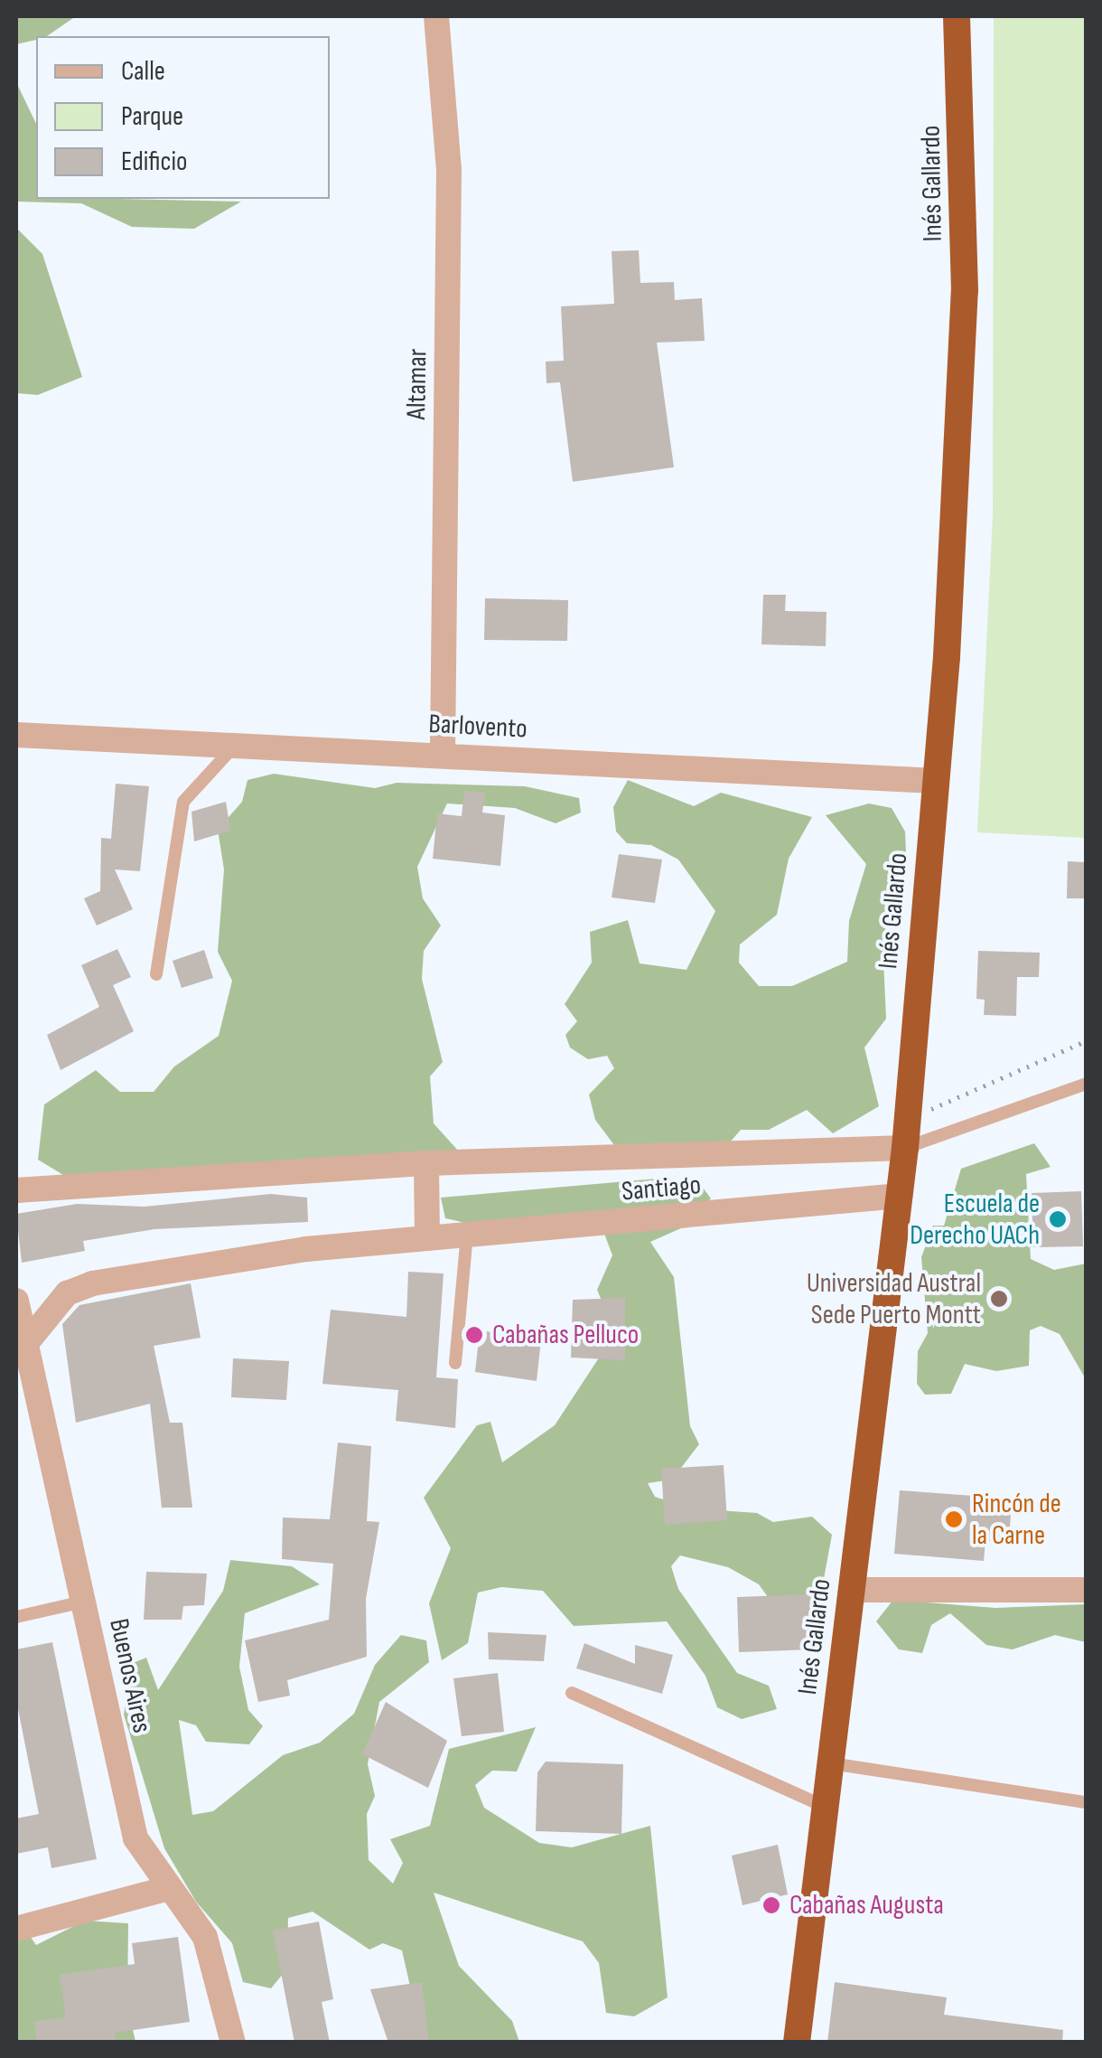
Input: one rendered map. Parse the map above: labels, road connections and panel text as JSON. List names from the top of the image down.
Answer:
{
  "streets": {
    "highway": ["Inés Gallardo"],
    "street": [
      "Altamar",
      "Barlovento",
      "Santiago",
      "Buenos Aires"
    ]
  },
  "crossings": [
    ["Inés Gallardo", "Barlovento"],
    ["Inés Gallardo", "Santiago"],
    ["Altamar", "Barlovento"],
    ["Santiago", "Buenos Aires"]
  ],
  "places": [
    "Escuela de Derecho UACh",
    "Universidad Austral Sede Puerto Montt",
    "Cabañas Pelluco",
    "Rincón de la Carne",
    "Cabañas Augusta"
  ],
  "legend": ["Calle", "Parque", "Edificio"]
}
